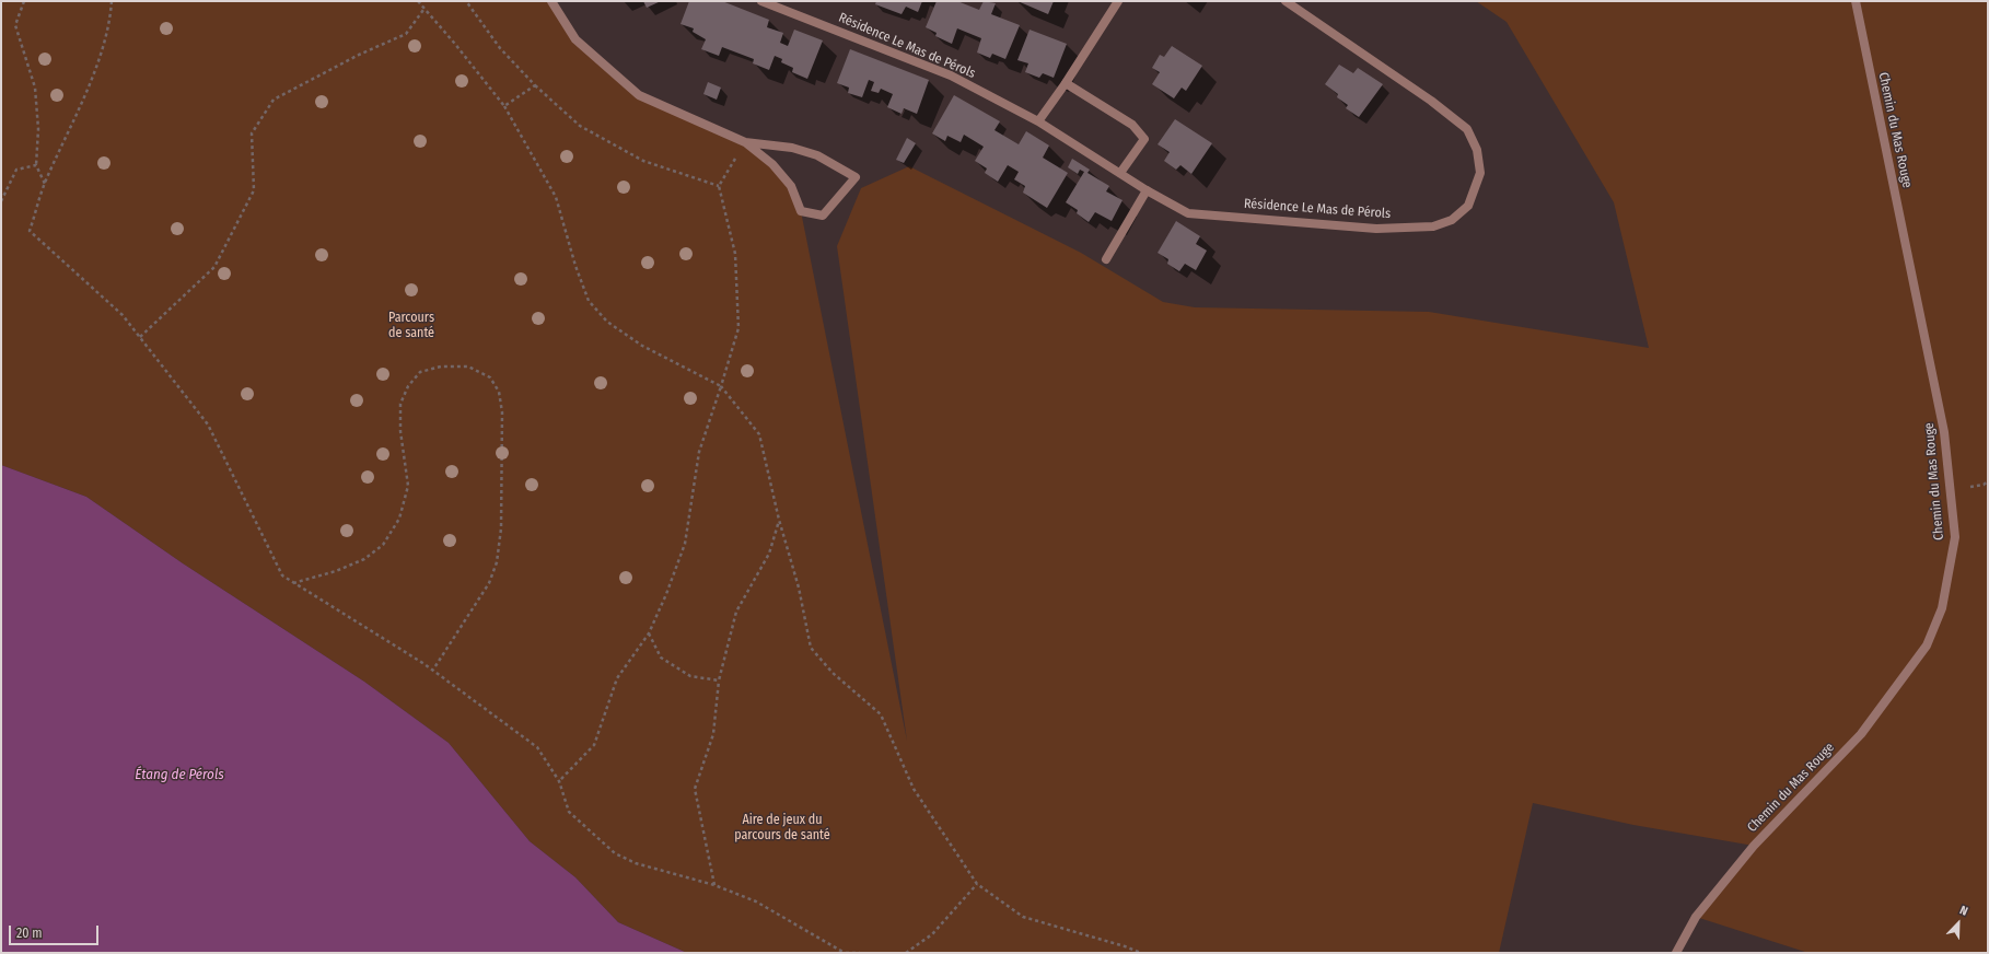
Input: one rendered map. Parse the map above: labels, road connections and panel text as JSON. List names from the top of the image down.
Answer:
{
  "streets": {
    "street": ["Résidence Le Mas de Pérols", "Chemin du Mas Rouge"]
  },
  "water": ["Étang de Pérols"],
  "parks": ["Parcours de santé", "Aire de jeux du parcours de santé"],
  "scale_bar": "20 m",
  "north": "top right"
}
